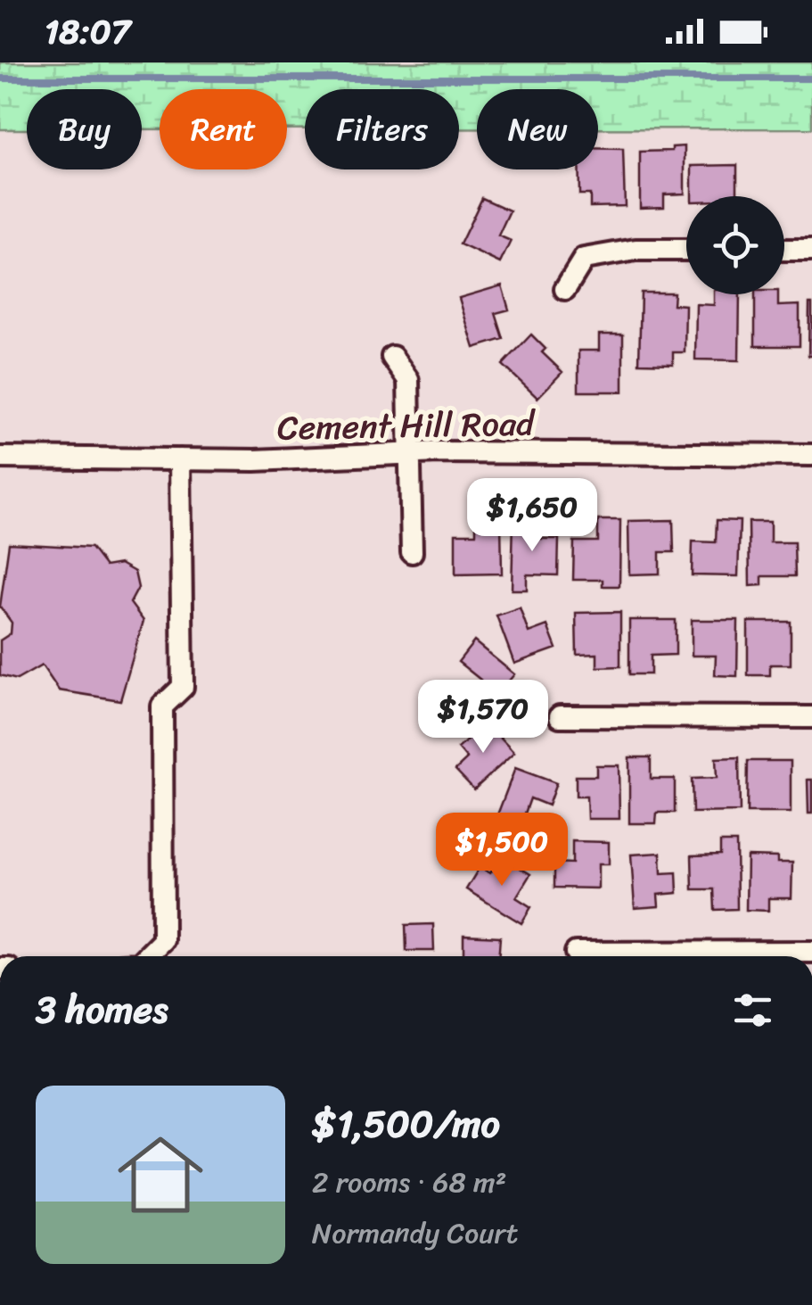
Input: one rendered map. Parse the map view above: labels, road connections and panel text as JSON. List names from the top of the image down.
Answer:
{
  "streets": {
    "street": ["Cement Hill Road"]
  },
  "page": {
    "status": "18:07",
    "chip": [
      "Buy",
      "Rent",
      "Filters",
      "New"
    ],
    "price": ["$1,650", "$1,570", "$1,500"],
    "heading": "3 homes",
    "list": [
      {
        "name": "$1,500/mo",
        "note": "2 rooms · 68 m² · Normandy Court"
      }
    ]
  }
}
